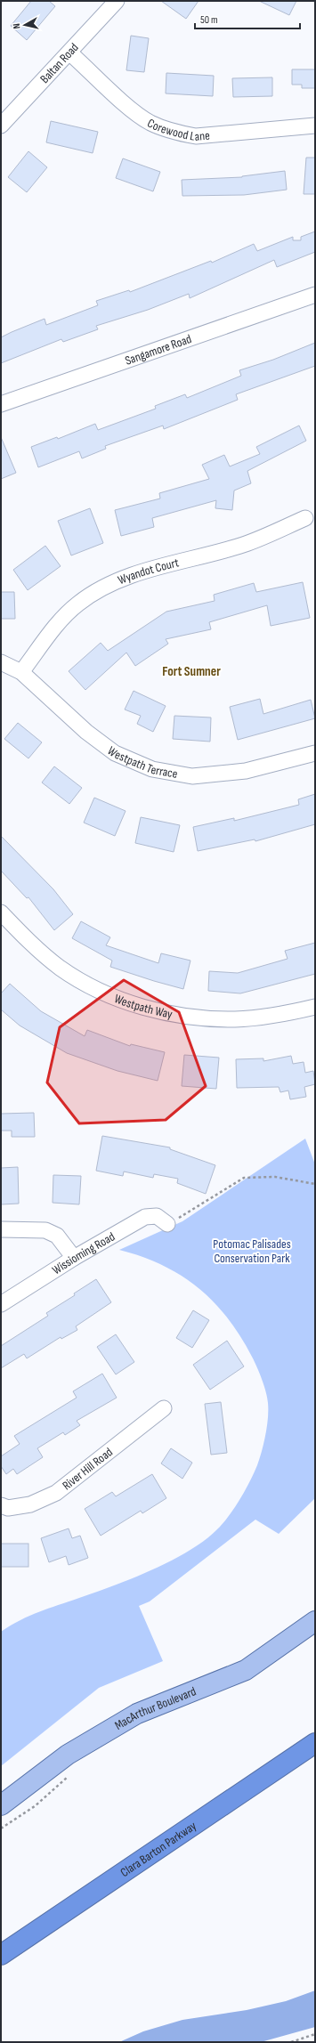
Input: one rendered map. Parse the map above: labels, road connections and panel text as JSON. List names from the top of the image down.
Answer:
{
  "streets": {
    "highway": ["Clara Barton Parkway"],
    "main road": ["MacArthur Boulevard"],
    "street": [
      "Baltan Road",
      "Corewood Lane",
      "Sangamore Road",
      "Wyandot Court",
      "Westpath Terrace",
      "Westpath Way",
      "Wissioming Road",
      "River Hill Road"
    ]
  },
  "crossings": [
    ["Baltan Road", "Corewood Lane"],
    ["Wyandot Court", "Westpath Terrace"]
  ],
  "districts": ["Fort Sumner"],
  "parks": ["Potomac Palisades Conservation Park"],
  "scale_bar": "50 m",
  "north": "left"
}
